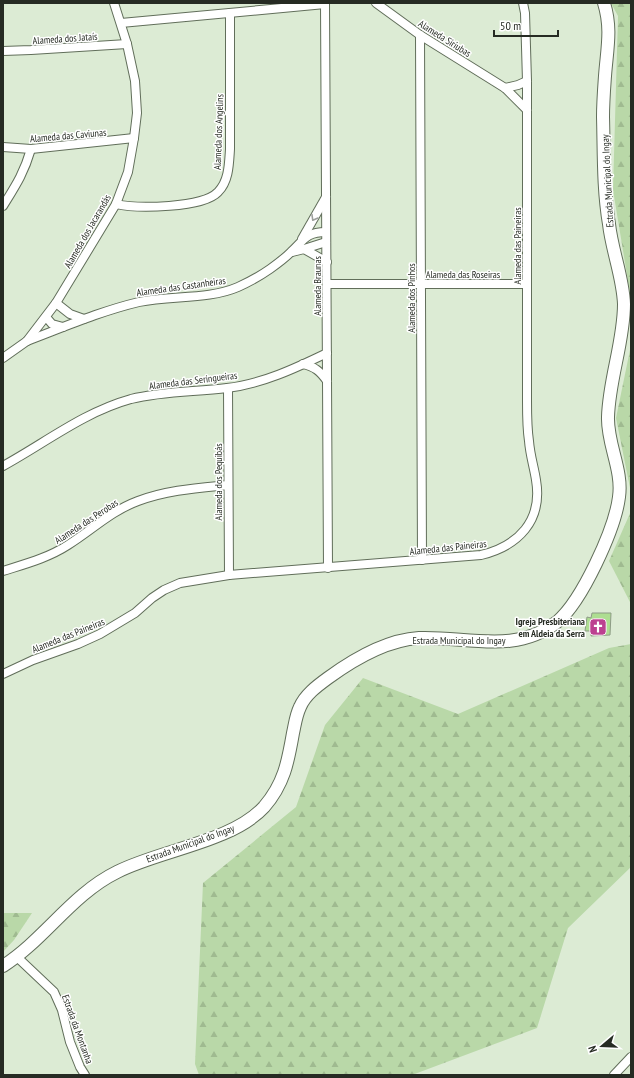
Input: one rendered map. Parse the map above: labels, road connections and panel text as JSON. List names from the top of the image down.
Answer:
{
  "streets": {
    "street": [
      "Alameda dos Jataís",
      "Alameda Siriubas",
      "Alameda dos Angelins",
      "Alameda das Caviunas",
      "Estrada Municipal do Ingay",
      "Alameda dos Jacarandás",
      "Alameda das Paineiras",
      "Alameda das Roseiras",
      "Alameda das Castanheiras",
      "Alameda Braunas",
      "Alameda dos Pinhos",
      "Alameda das Seringueiras",
      "Alameda dos Pequibás",
      "Alameda das Perobas",
      "Estrada da Montanha"
    ]
  },
  "crossings": [
    ["Alameda dos Jataís", "Alameda dos Jacarandás"],
    ["Alameda Siriubas", "Alameda das Paineiras"],
    ["Alameda Siriubas", "Alameda dos Pinhos"],
    ["Alameda dos Angelins", "Alameda dos Jacarandás"],
    ["Alameda das Caviunas", "Alameda dos Jacarandás"],
    ["Estrada Municipal do Ingay", "Estrada da Montanha"],
    ["Alameda dos Jacarandás", "Alameda das Castanheiras"],
    ["Alameda das Paineiras", "Alameda das Roseiras"],
    ["Alameda das Paineiras", "Alameda Braunas"],
    ["Alameda das Paineiras", "Alameda dos Pinhos"],
    ["Alameda das Paineiras", "Alameda dos Pequibás"],
    ["Alameda das Roseiras", "Alameda Braunas"],
    ["Alameda das Roseiras", "Alameda dos Pinhos"],
    ["Alameda das Castanheiras", "Alameda Braunas"],
    ["Alameda Braunas", "Alameda das Seringueiras"],
    ["Alameda das Seringueiras", "Alameda dos Pequibás"],
    ["Alameda dos Pequibás", "Alameda das Perobas"]
  ],
  "places": {
    "church": ["Igreja Presbiteriana em Aldeia da Serra"]
  },
  "scale_bar": "50 m",
  "north": "left"
}
